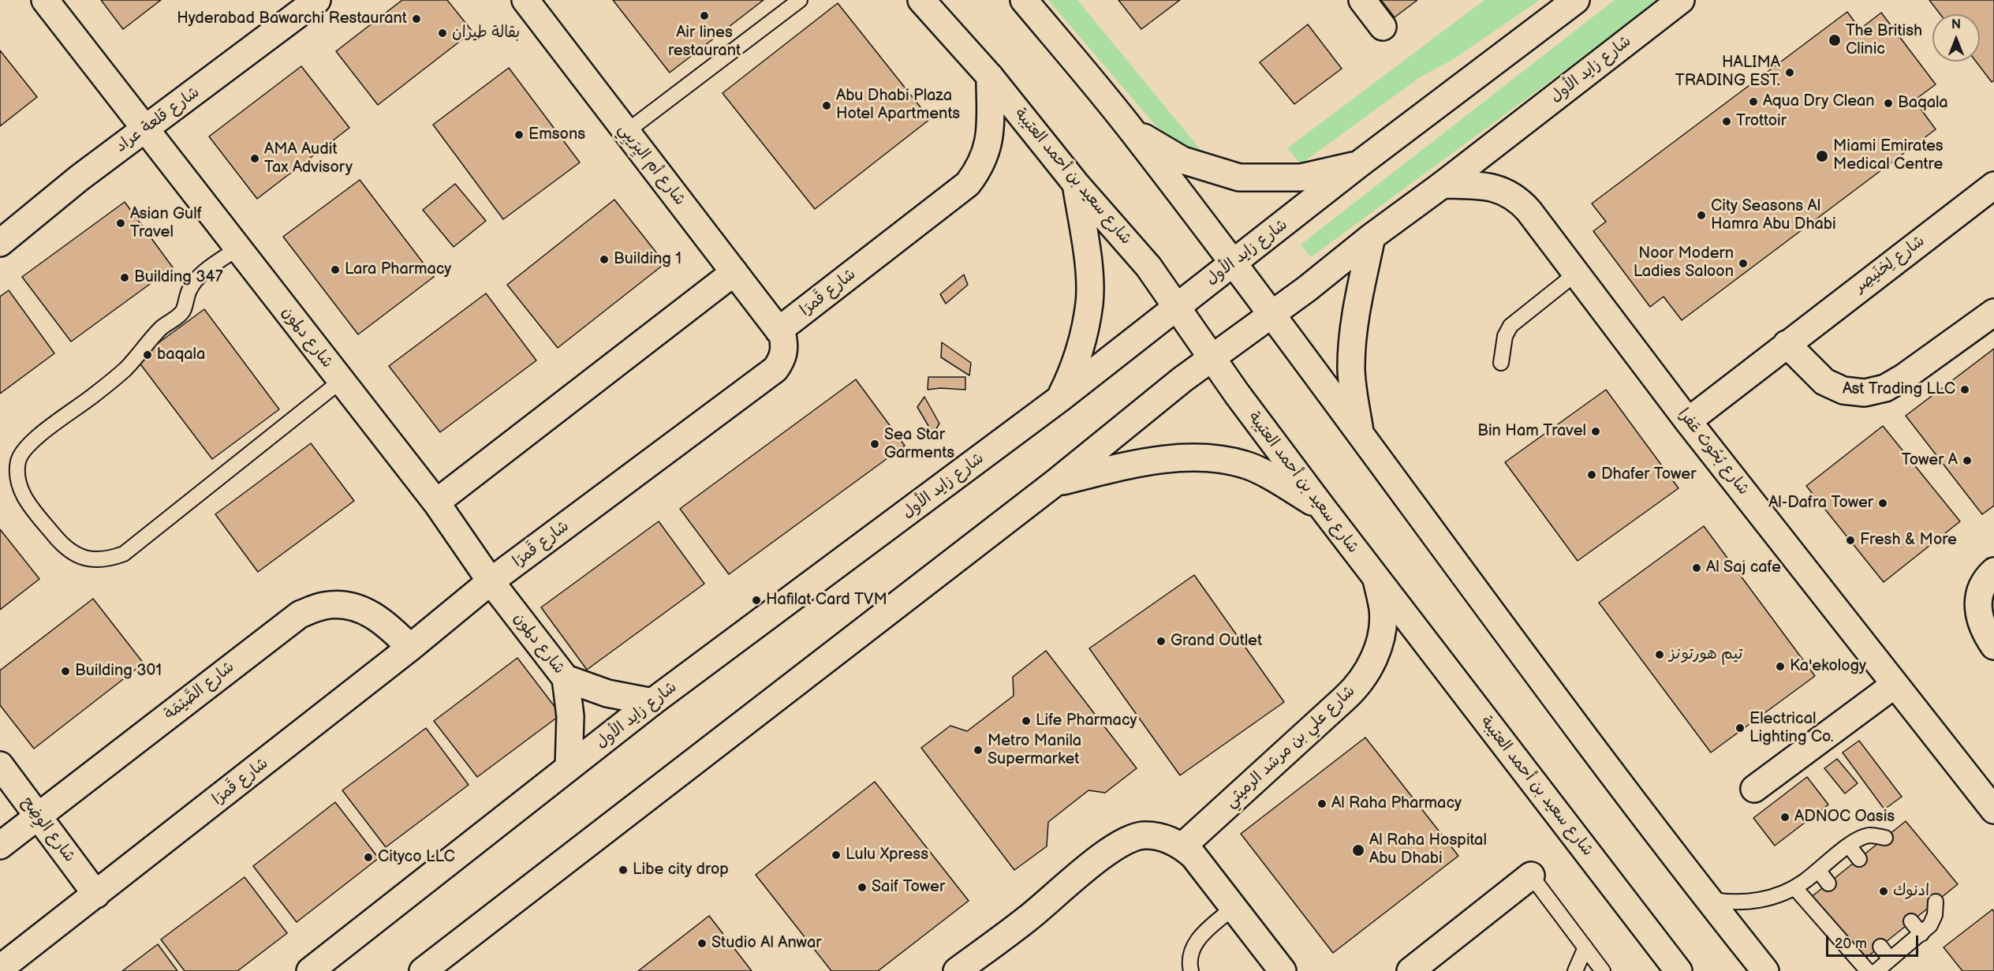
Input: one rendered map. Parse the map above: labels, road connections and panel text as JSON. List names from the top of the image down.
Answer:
{
  "streets": {
    "street": [
      "شارع زايد الأول",
      "شارع قلعة عراد",
      "شارع أم اليِرَيبِي",
      "شارع سعيد بن أحمد العتيبة",
      "شارع لِخنَيصِر",
      "شارع قَمرَا",
      "شارع دلمون",
      "شارع بُحُوث عَفرا",
      "شارع الصَّيْمَة",
      "شارع علي بن مرشد الرميثي",
      "شارع الوِضِح"
    ]
  },
  "crossings": [
    ["شارع زايد الأول", "شارع سعيد بن أحمد العتيبة"],
    ["شارع زايد الأول", "شارع دلمون"],
    ["شارع زايد الأول", "شارع بُحُوث عَفرا"],
    ["شارع قلعة عراد", "شارع دلمون"],
    ["شارع أم اليِرَيبِي", "شارع قَمرَا"],
    ["شارع سعيد بن أحمد العتيبة", "شارع قَمرَا"],
    ["شارع سعيد بن أحمد العتيبة", "شارع علي بن مرشد الرميثي"],
    ["شارع لِخنَيصِر", "شارع بُحُوث عَفرا"],
    ["شارع قَمرَا", "شارع دلمون"],
    ["شارع قَمرَا", "شارع الصَّيْمَة"],
    ["شارع قَمرَا", "شارع الوِضِح"],
    ["شارع الصَّيْمَة", "شارع الوِضِح"]
  ],
  "places": [
    "Air lines restaurant",
    "Hyderabad Bawarchi Restaurant",
    "بقالة طيران",
    "The British Clinic",
    "HALIMA TRADING EST.",
    "Aqua Dry Clean",
    "Baqala",
    "Abu Dhabi Plaza Hotel Apartments",
    "Trottoir",
    "Emsons",
    "Miami Emirates Medical Centre",
    "AMA Audit Tax Advisory",
    "City Seasons Al Hamra Abu Dhabi",
    "Asian Gulf Travel",
    "Building 1",
    "Noor Modern Ladies Saloon",
    "Lara Pharmacy",
    "Building 347",
    "baqala",
    "Ast Trading LLC",
    "Bin Ham Travel",
    "Sea Star Garments",
    "Tower A",
    "Dhafer Tower",
    "Al-Dafra Tower",
    "Fresh & More",
    "Al Saj cafe",
    "Hafilat Card TVM",
    "Grand Outlet",
    "تيم هورتونز",
    "Ka'ekology",
    "Building 301",
    "Life Pharmacy",
    "Electrical Lighting Co.",
    "Metro Manila Supermarket",
    "Al Raha Pharmacy",
    "ADNOC Oasis",
    "Al Raha Hospital Abu Dhabi",
    "Lulu Xpress",
    "Cityco LLC",
    "Libe city drop",
    "Saif Tower",
    "ادنوك",
    "Studio Al Anwar"
  ],
  "scale_bar": "20 m",
  "north": "top"
}
